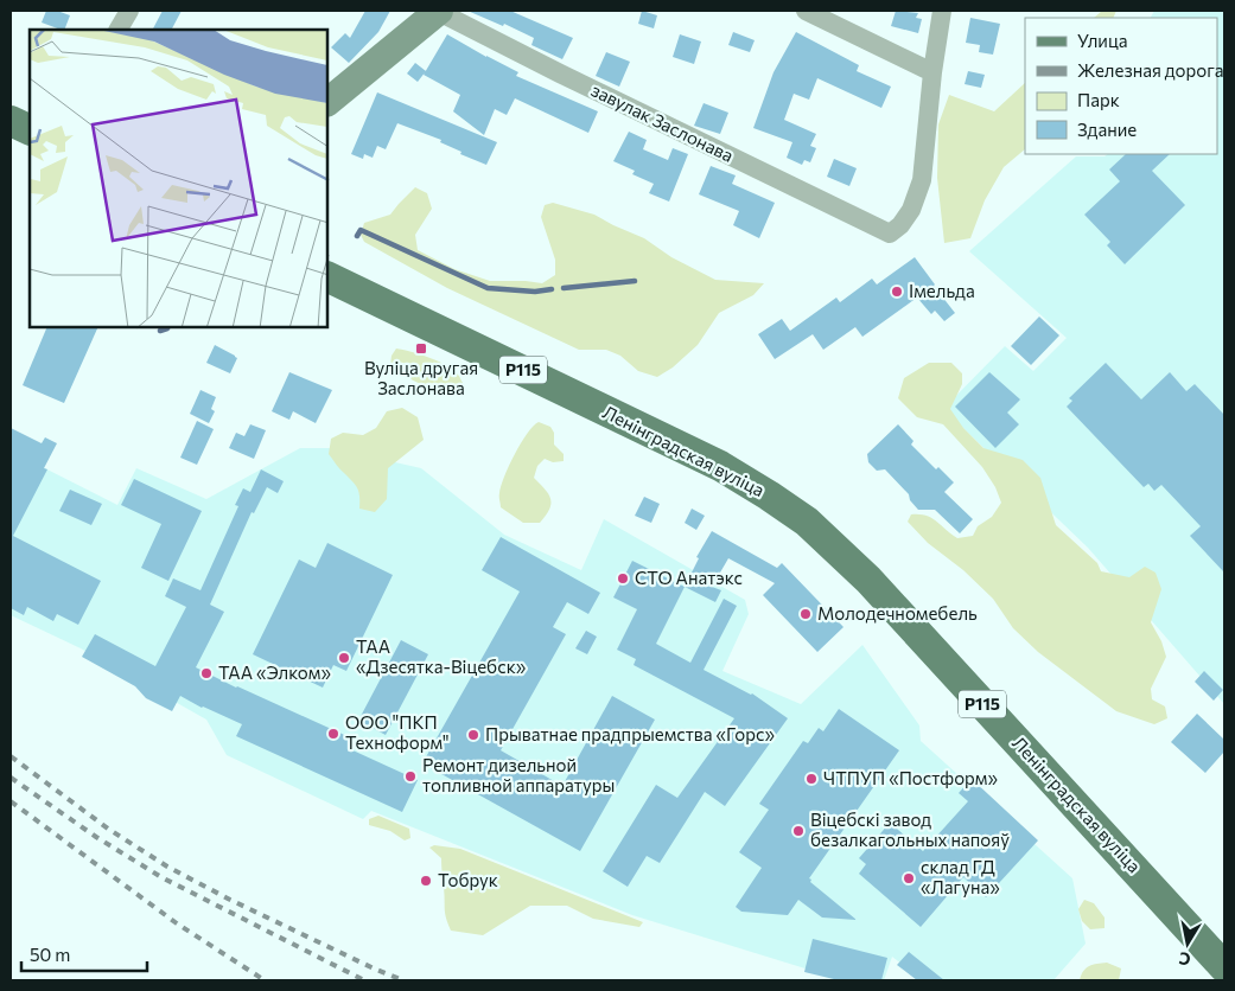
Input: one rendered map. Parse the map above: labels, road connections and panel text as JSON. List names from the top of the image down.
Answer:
{
  "streets": {
    "main road": ["Р115", "Ленінградская вуліца"],
    "street": ["завулак Заслонава"]
  },
  "places": {
    "other": [
      "Імельда",
      "СТО Анатэкс",
      "Молодечномебель",
      "ТАА «Дзесятка-Віцебск»",
      "ТАА «Элком»",
      "ООО \"ПКП Техноформ\"",
      "Прыватнае прадпрыемства «Горс»",
      "Ремонт дизельной топливной аппаратуры",
      "ЧТПУП «Постформ»",
      "Віцебскі завод безалкагольных напояў",
      "склад ГД «Лагуна»",
      "Тобрук"
    ],
    "transit": ["Вуліца другая Заслонава"]
  },
  "legend": [
    "Улица",
    "Железная дорога",
    "Парк",
    "Здание"
  ],
  "scale_bar": "50 m",
  "north": "bottom"
}
